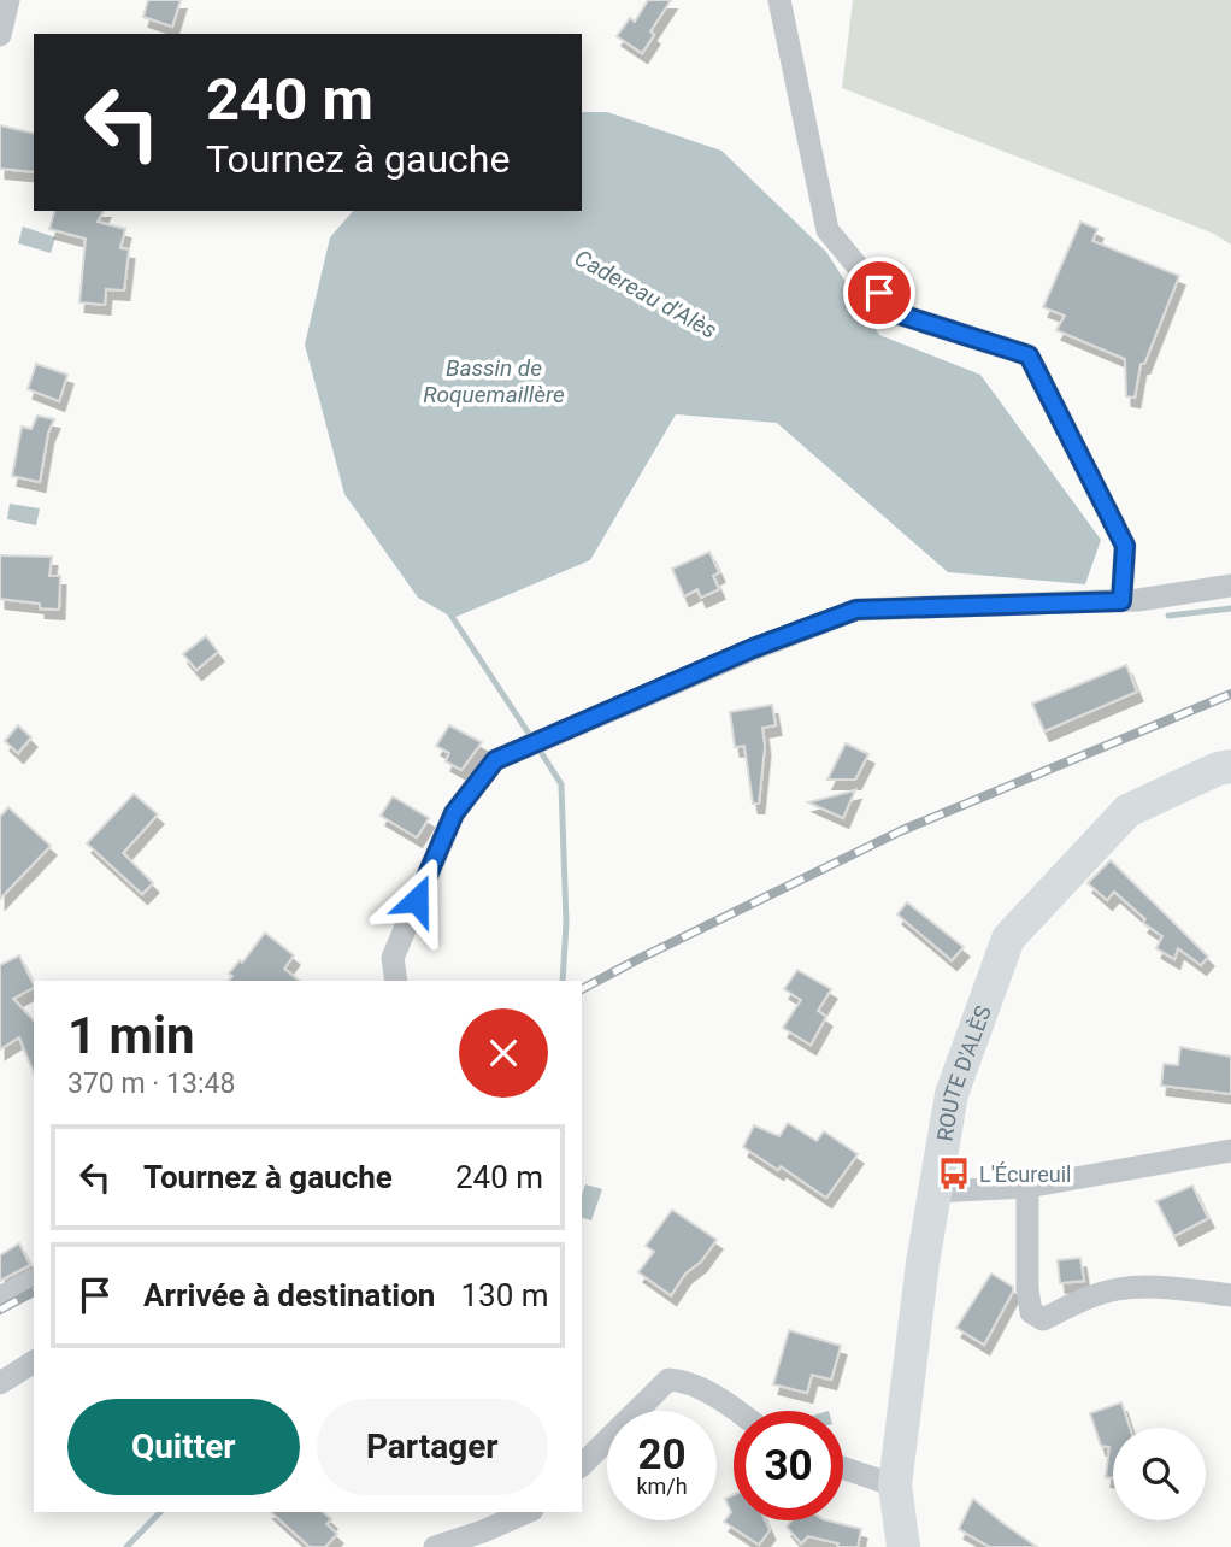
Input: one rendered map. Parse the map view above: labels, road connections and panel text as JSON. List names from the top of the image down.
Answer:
{
  "streets": {
    "main road": ["ROUTE D'ALÈS"]
  },
  "water": ["Cadereau d'Alès", "Bassin de Roquemaillère"],
  "places": {
    "bus stop": ["L'Écureuil"]
  },
  "page": {
    "turn": ["240 m", "Tournez à gauche"],
    "heading": ["1 min", "370 m · 13:48"],
    "list": [
      {
        "name": "Tournez à gauche",
        "value": "240 m"
      },
      {
        "name": "Arrivée à destination",
        "value": "130 m"
      }
    ],
    "buttons": ["Quitter", "Partager"],
    "speed": "20 km/h",
    "limit": "30"
  }
}
